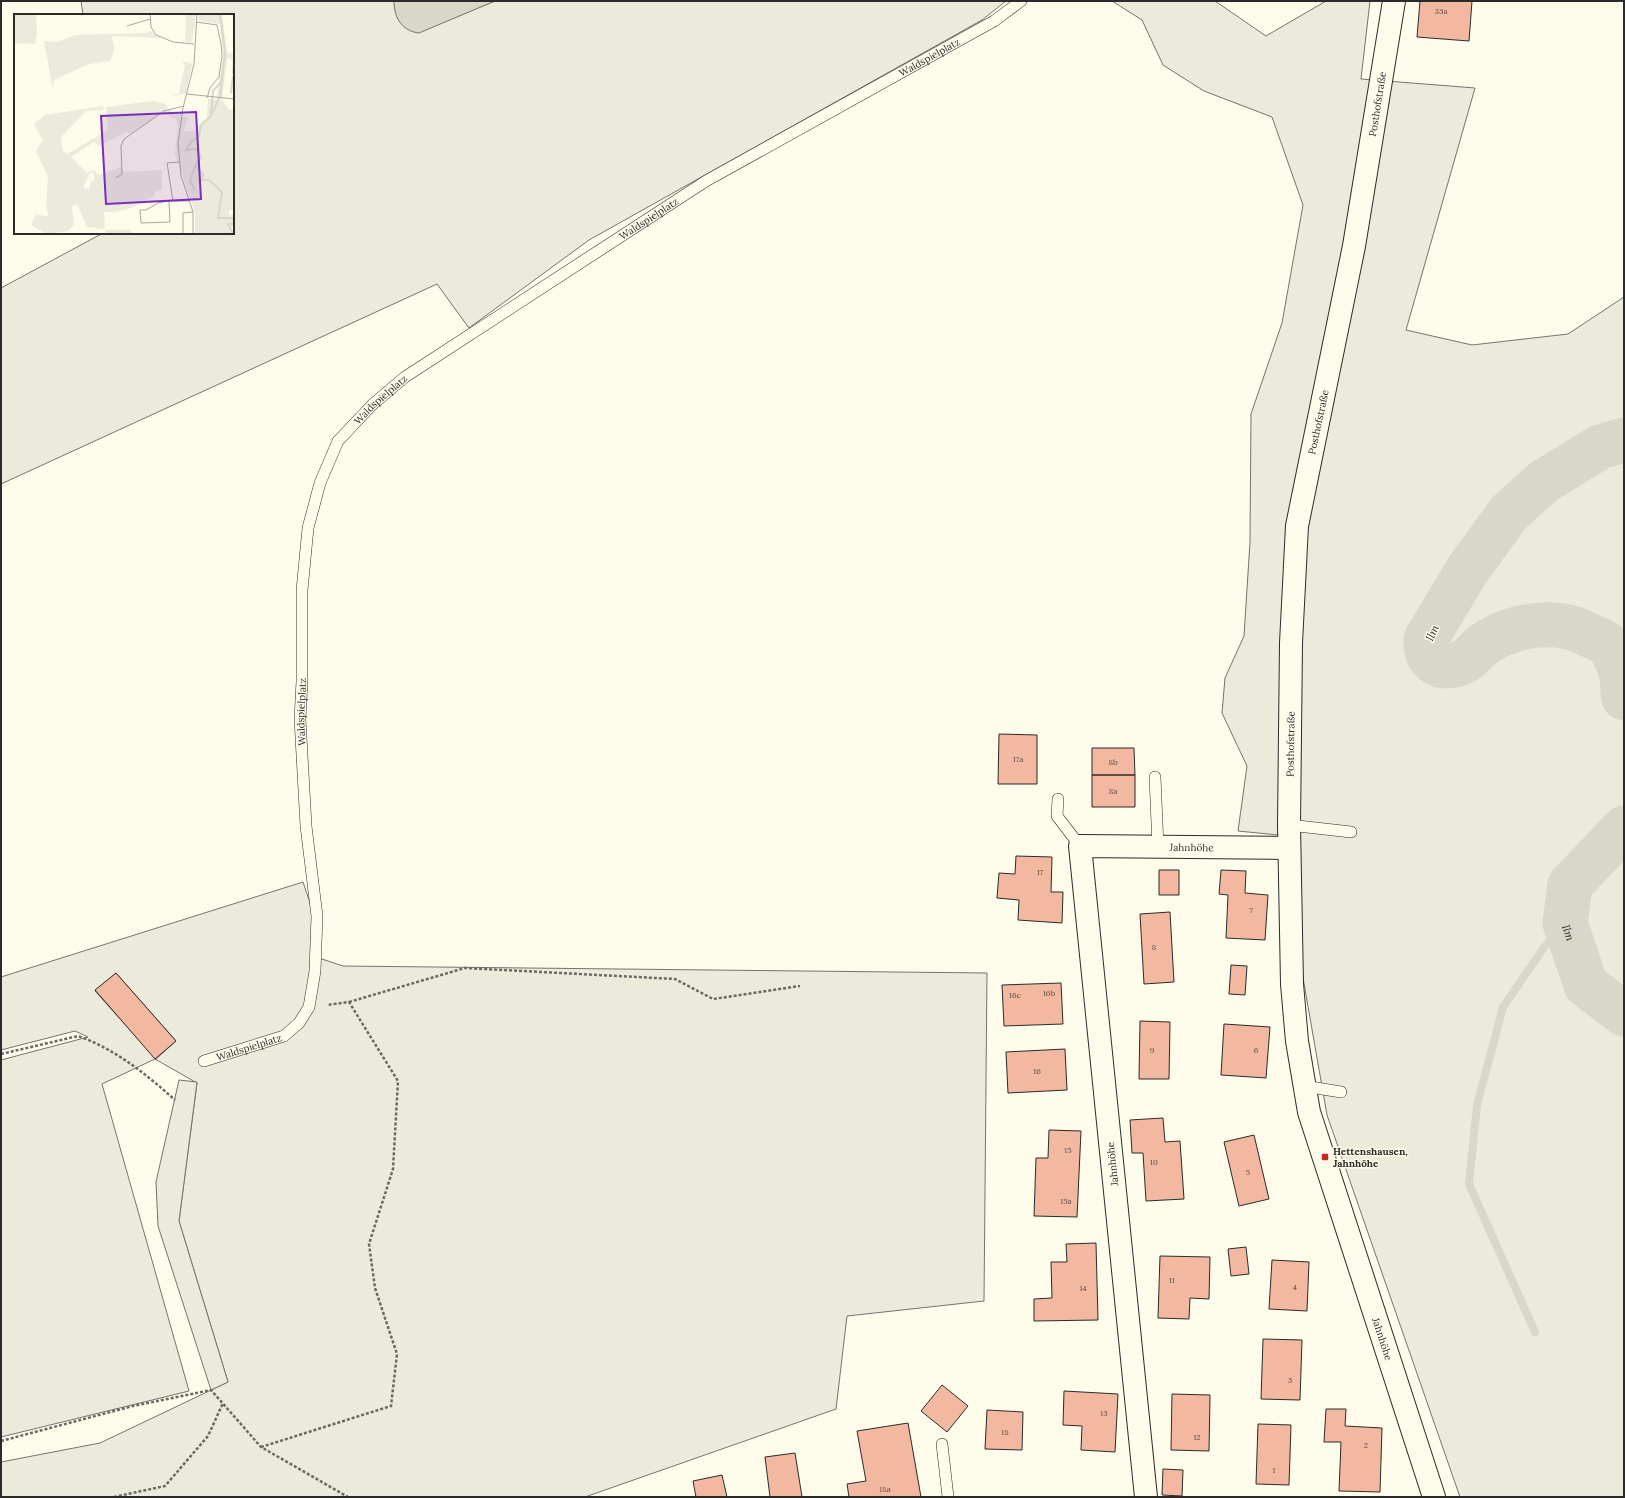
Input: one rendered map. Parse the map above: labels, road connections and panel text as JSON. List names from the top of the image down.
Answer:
{
  "streets": {
    "street": ["Posthofstraße", "Jahnhöhe"],
    "lane": ["Waldspielplatz"]
  },
  "crossings": [
    ["Posthofstraße", "Jahnhöhe"]
  ],
  "water": ["Ilm"],
  "places": {
    "transit": ["Hettenshausen, Jahnhöhe"]
  },
  "house_numbers": [
    "33a",
    "17a",
    "8b",
    "8a",
    "17",
    "7",
    "8",
    "16b",
    "16c",
    "9",
    "6",
    "16",
    "15",
    "10",
    "5",
    "15a",
    "11",
    "4",
    "14",
    "3",
    "13",
    "18",
    "12",
    "2",
    "1",
    "18a"
  ]
}
